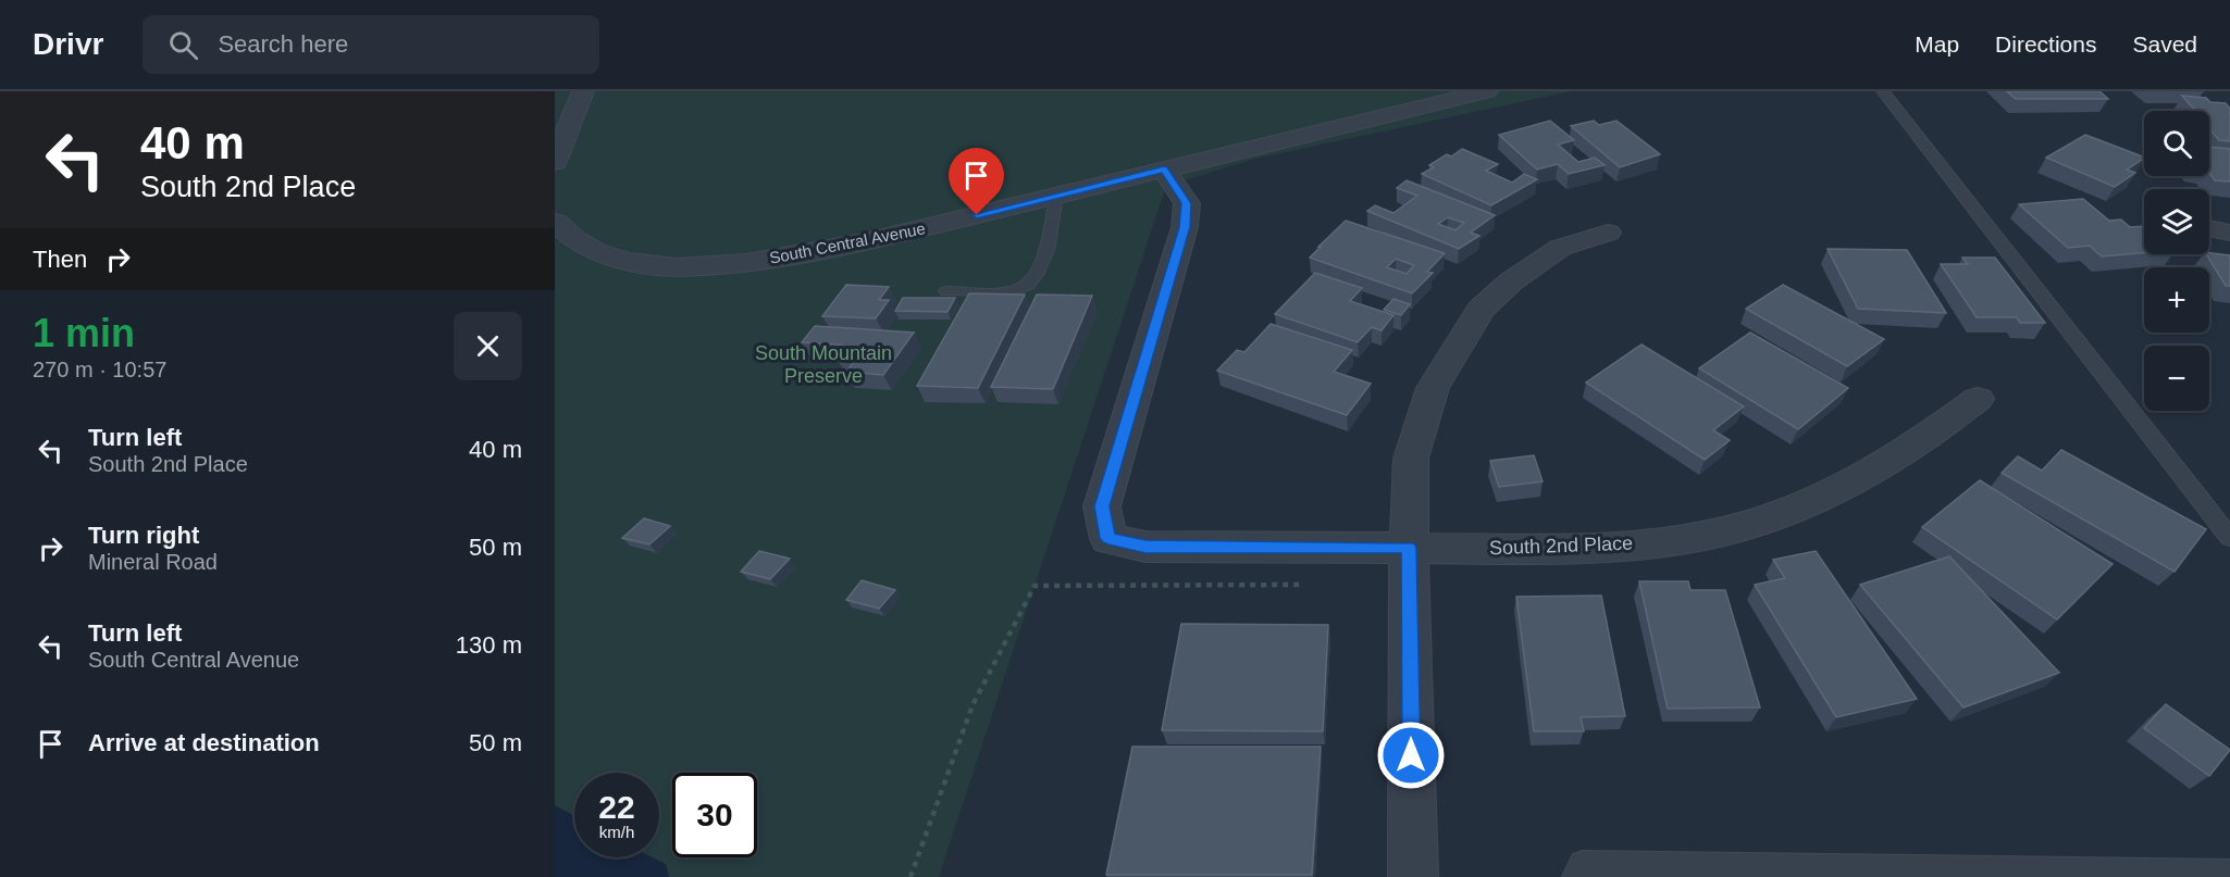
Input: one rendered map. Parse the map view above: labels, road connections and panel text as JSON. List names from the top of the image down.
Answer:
{
  "streets": {
    "street": ["South Central Avenue", "South 2nd Place"]
  },
  "crossings": [
    ["South Central Avenue", "South 2nd Place"]
  ],
  "parks": ["South Mountain Preserve"],
  "page": {
    "header": "Drivr",
    "search": "Search here",
    "nav": ["Map", "Directions", "Saved"],
    "turn": ["40 m", "South 2nd Place"],
    "map_buttons": ["+", "−"],
    "then": "Then",
    "heading": ["1 min", "270 m · 10:57"],
    "list": [
      {
        "name": "Turn left",
        "note": "South 2nd Place",
        "value": "40 m"
      },
      {
        "name": "Turn right",
        "note": "Mineral Road",
        "value": "50 m"
      },
      {
        "name": "Turn left",
        "note": "South Central Avenue",
        "value": "130 m"
      },
      {
        "name": "Arrive at destination",
        "value": "50 m"
      }
    ],
    "speed": "22 km/h",
    "limit": "30"
  }
}
